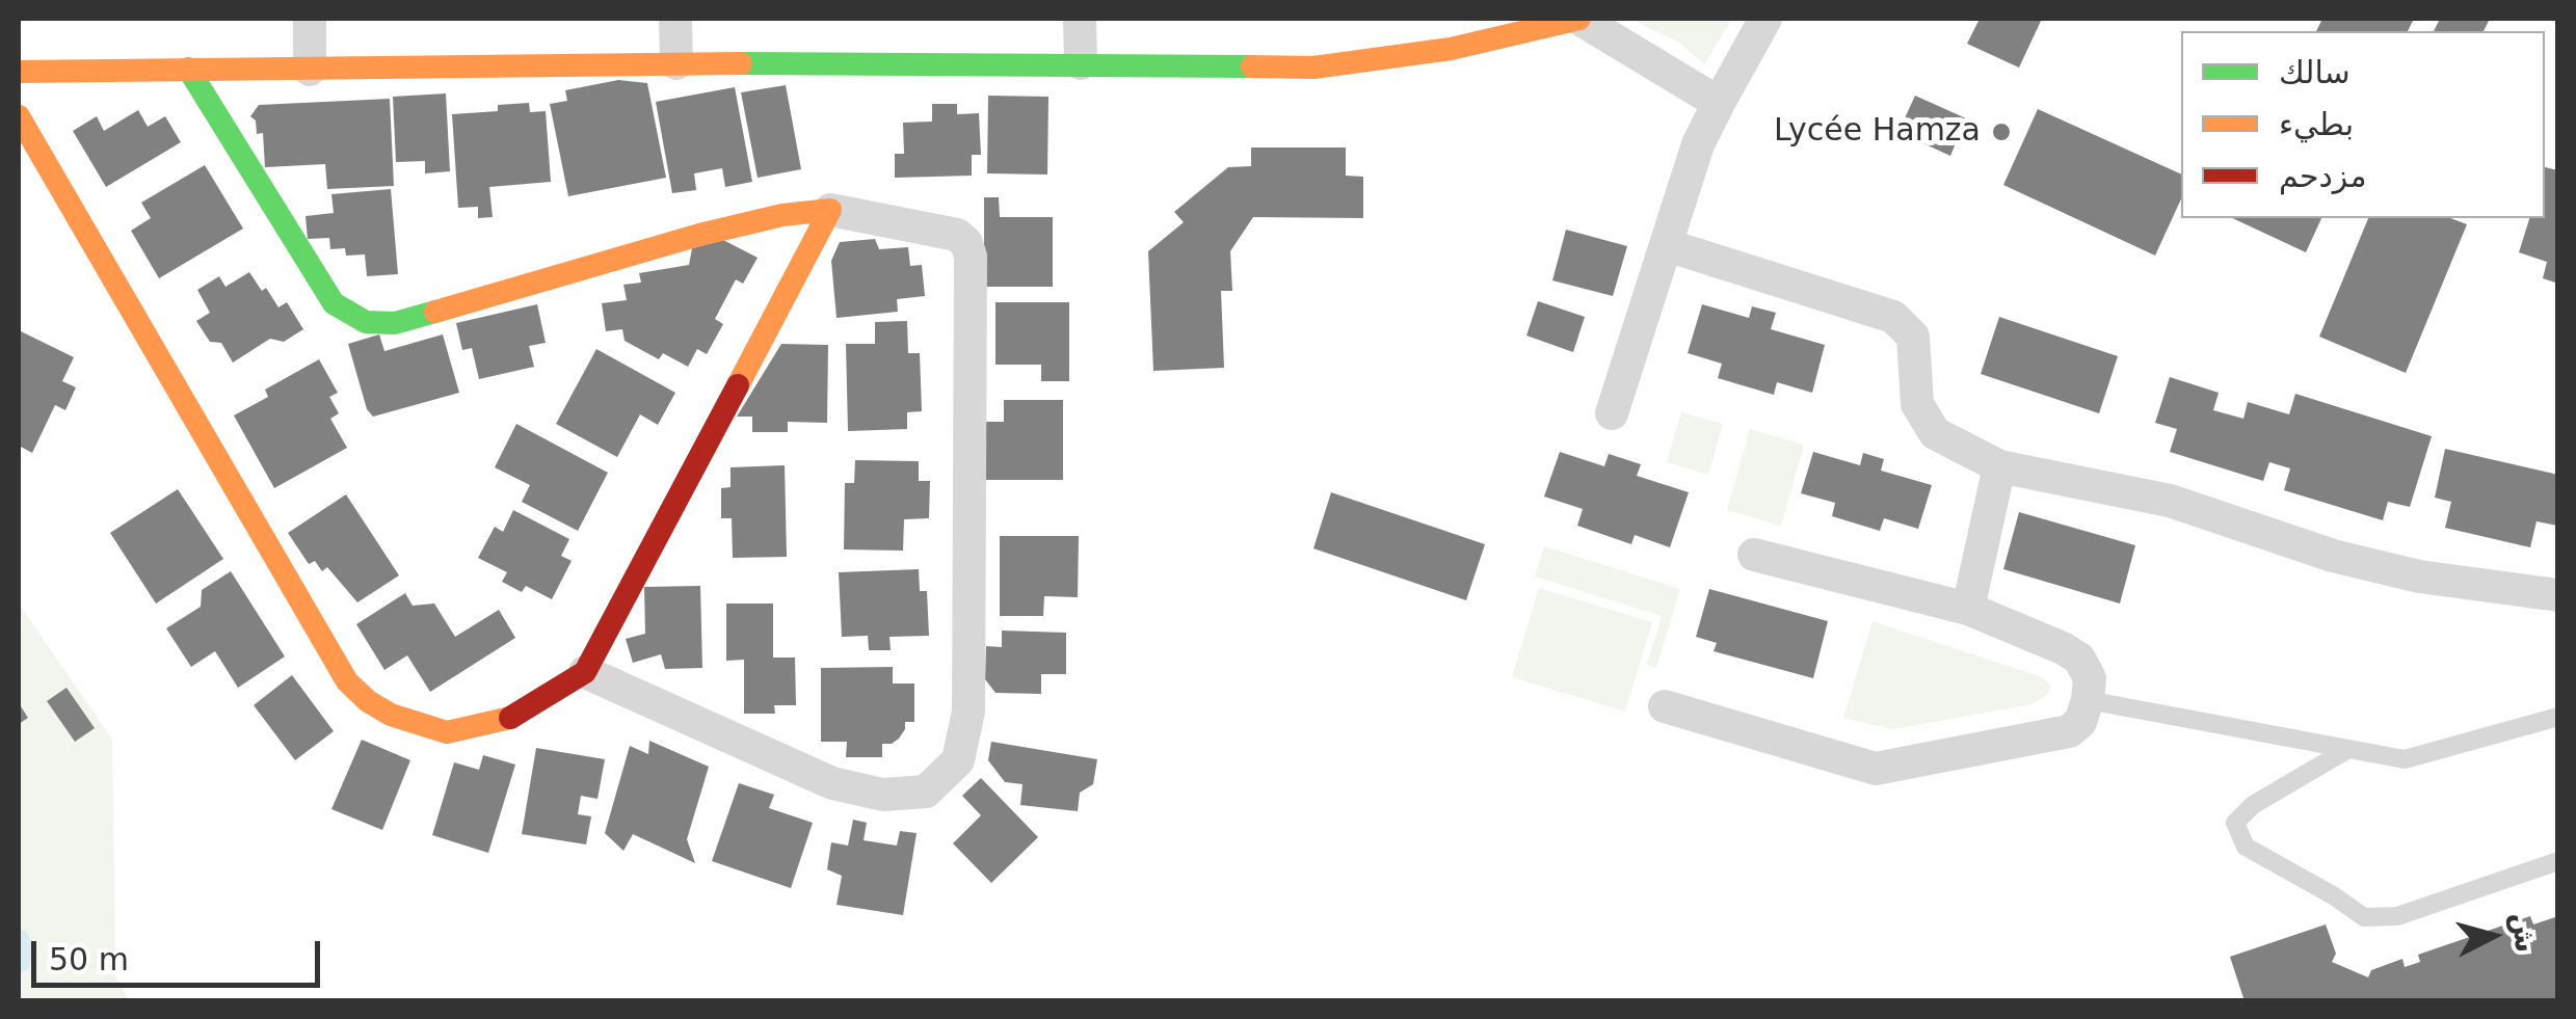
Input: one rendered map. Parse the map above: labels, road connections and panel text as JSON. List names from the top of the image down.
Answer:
{
  "places": ["Lycée Hamza"],
  "legend": ["سالك", "بطيء", "مزدحم"],
  "scale_bar": "50 m",
  "north": "right"
}
